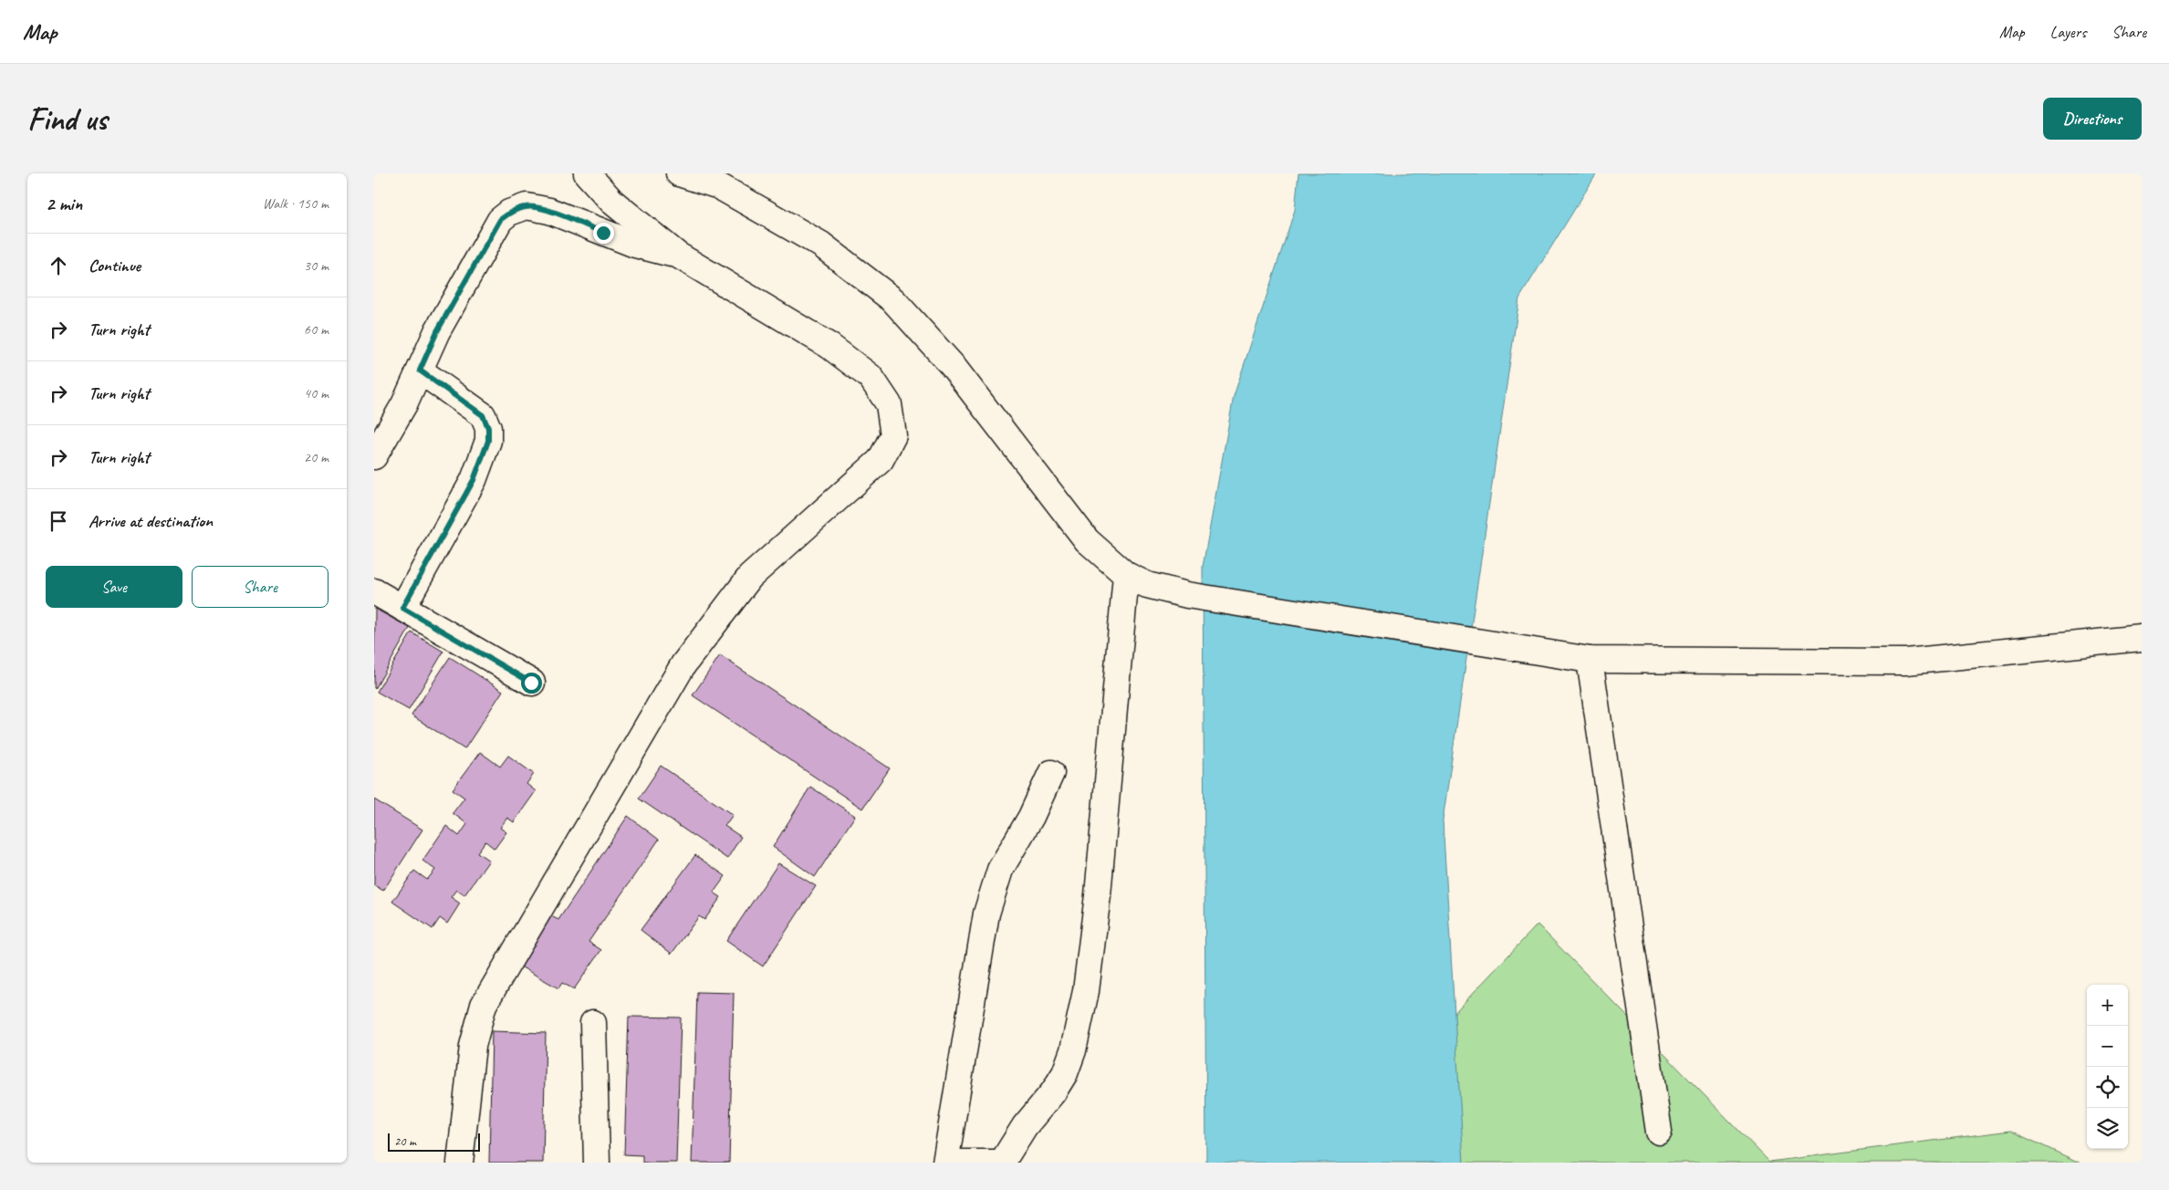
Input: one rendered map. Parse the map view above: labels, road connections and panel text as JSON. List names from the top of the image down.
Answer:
{
  "scale_bar": "20 m",
  "page": {
    "header": "Map",
    "nav": ["Map", "Layers", "Share"],
    "buttons": [
      "Directions",
      ["Save", "Share"]
    ],
    "title": "Find us",
    "heading": ["2 min", "Walk · 150 m"],
    "list": [
      ["Continue", "30 m"],
      ["Turn right", "60 m"],
      ["Turn right", "40 m"],
      ["Turn right", "20 m"],
      "Arrive at destination"
    ],
    "map_buttons": ["+", "−"],
    "scale": "20 m"
  }
}
